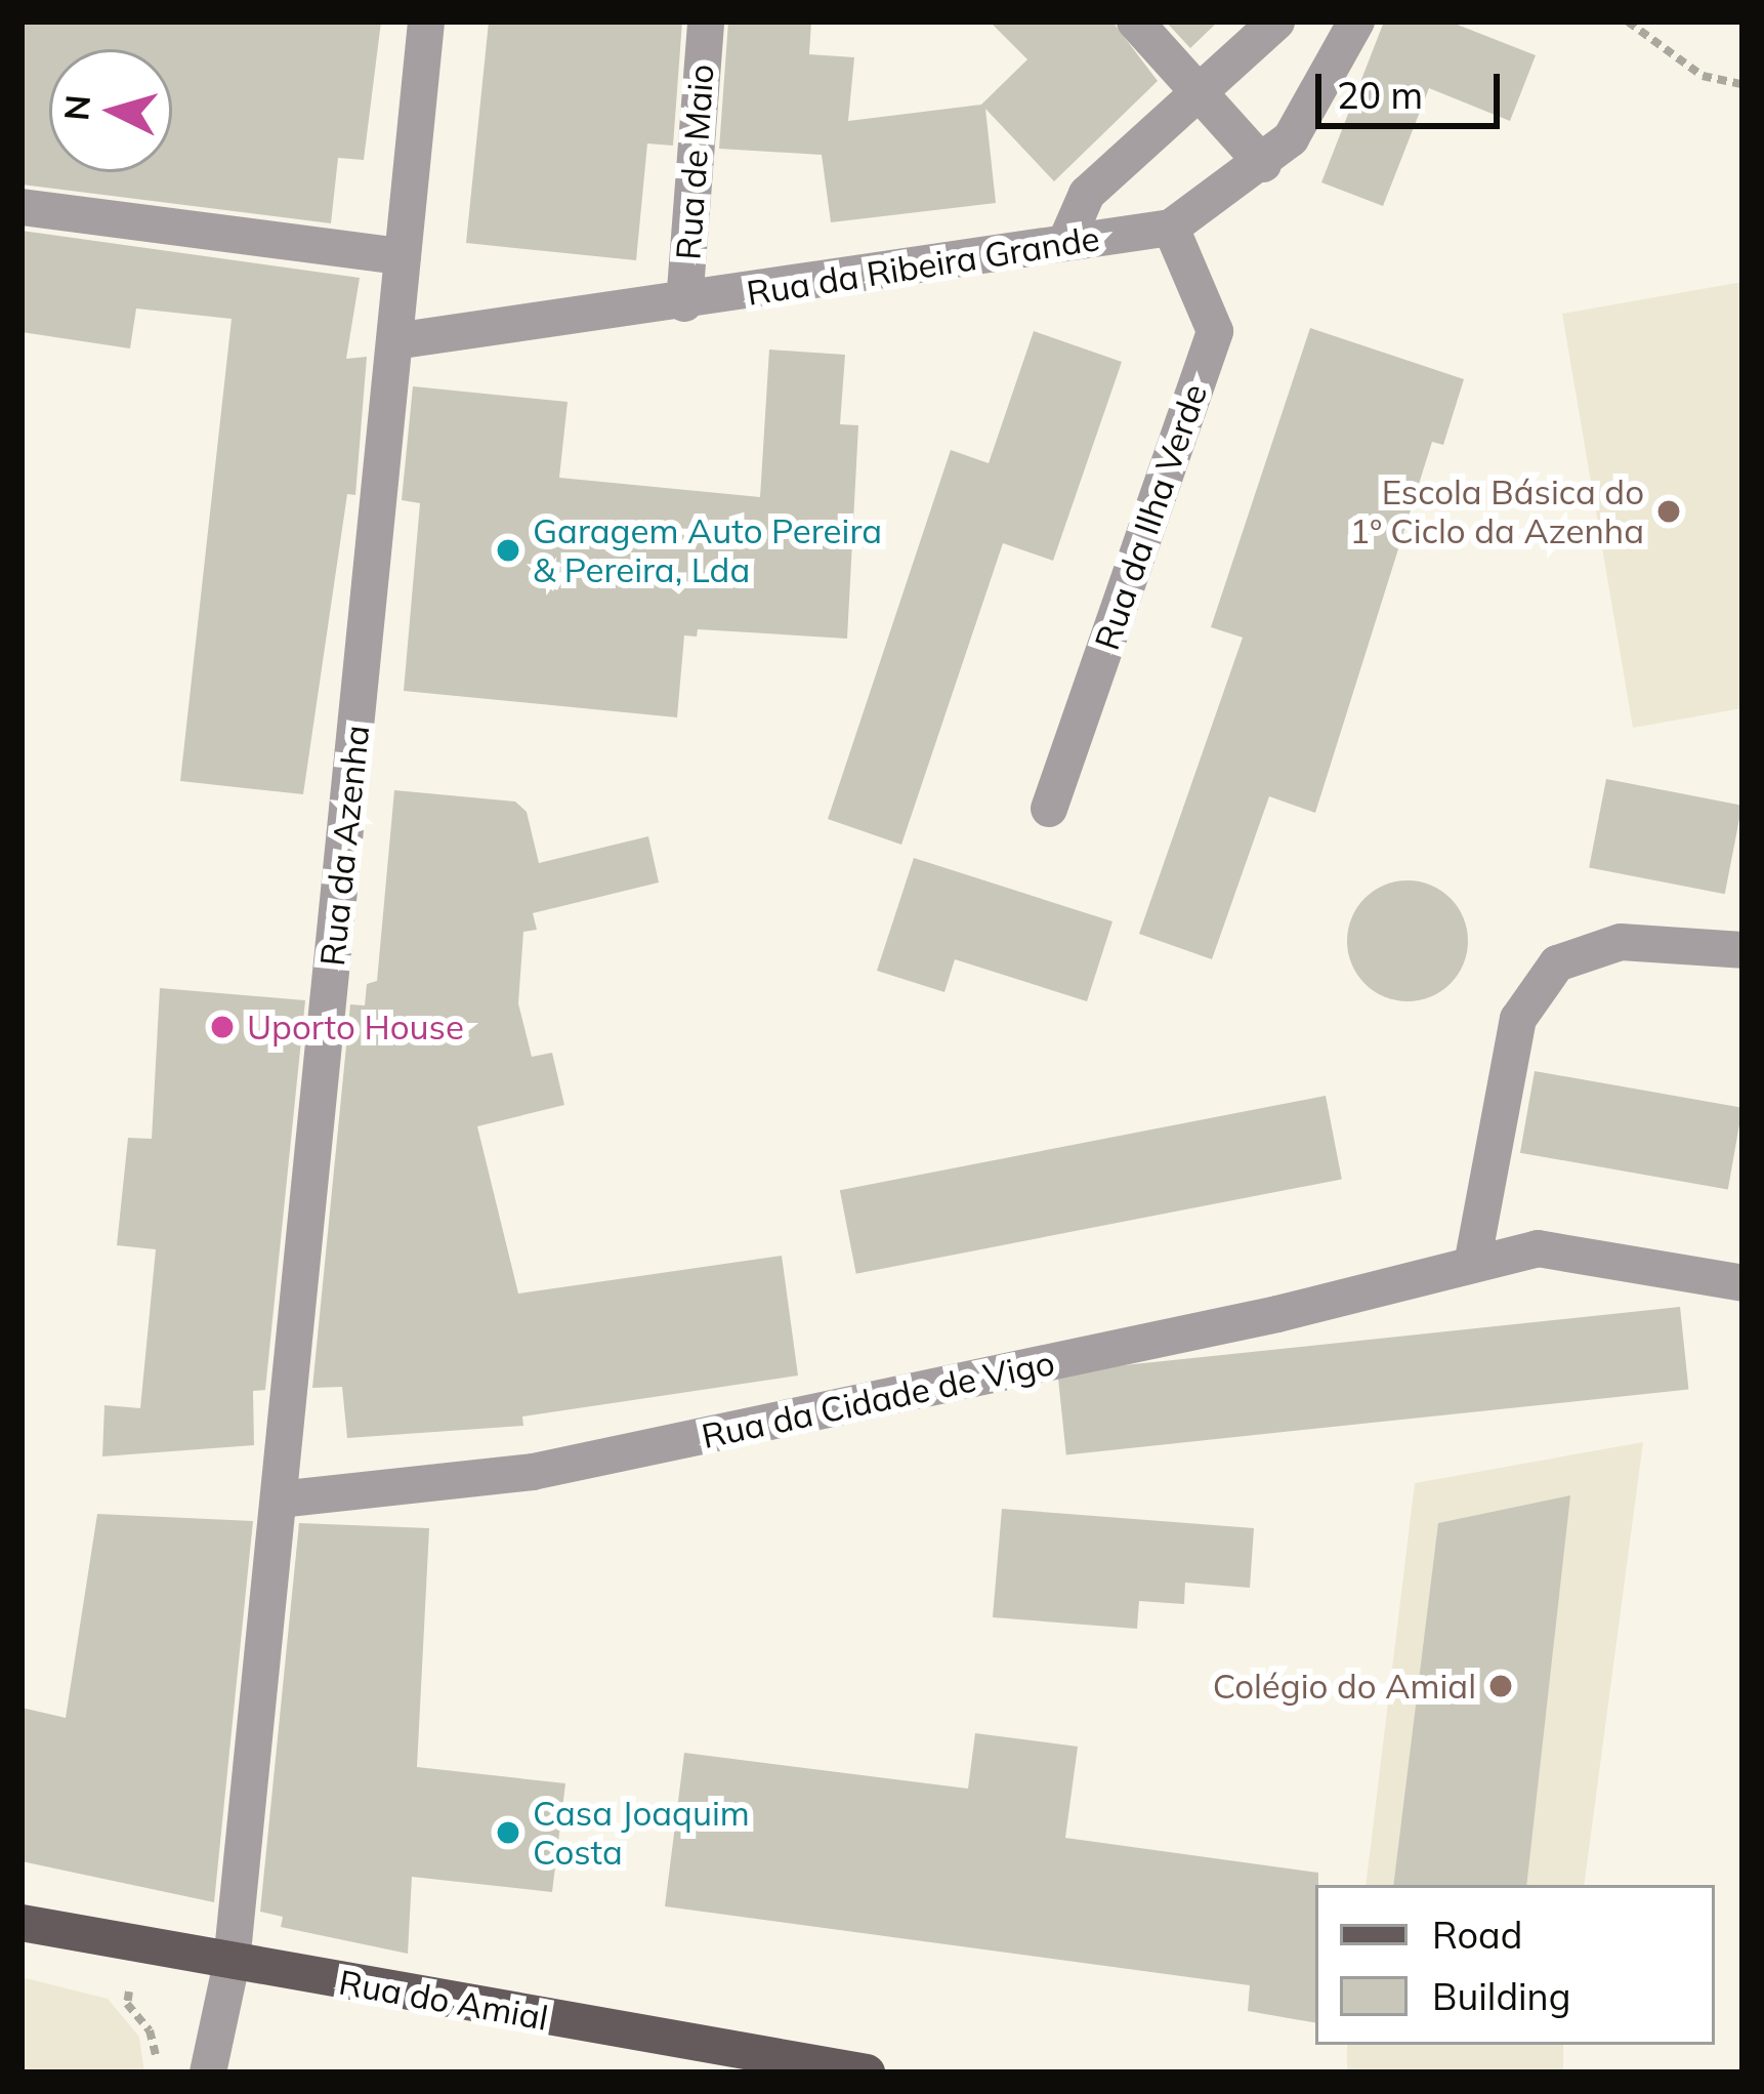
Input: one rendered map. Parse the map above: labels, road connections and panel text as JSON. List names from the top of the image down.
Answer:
{
  "streets": {
    "main road": ["Rua do Amial"],
    "street": [
      "Rua de Maio",
      "Rua da Ribeira Grande",
      "Rua da Ilha Verde",
      "Rua da Azenha",
      "Rua da Cidade de Vigo"
    ]
  },
  "crossings": [
    ["Rua de Maio", "Rua da Ribeira Grande"],
    ["Rua da Ribeira Grande", "Rua da Ilha Verde"],
    ["Rua da Ribeira Grande", "Rua da Azenha"],
    ["Rua da Azenha", "Rua da Cidade de Vigo"],
    ["Rua da Azenha", "Rua do Amial"]
  ],
  "places": [
    "Escola Básica do 1º Ciclo da Azenha",
    "Garagem Auto Pereira & Pereira, Lda",
    "Uporto House",
    "Colégio do Amial",
    "Casa Joaquim Costa"
  ],
  "legend": ["Road", "Building"],
  "scale_bar": "20 m",
  "north": "left"
}
